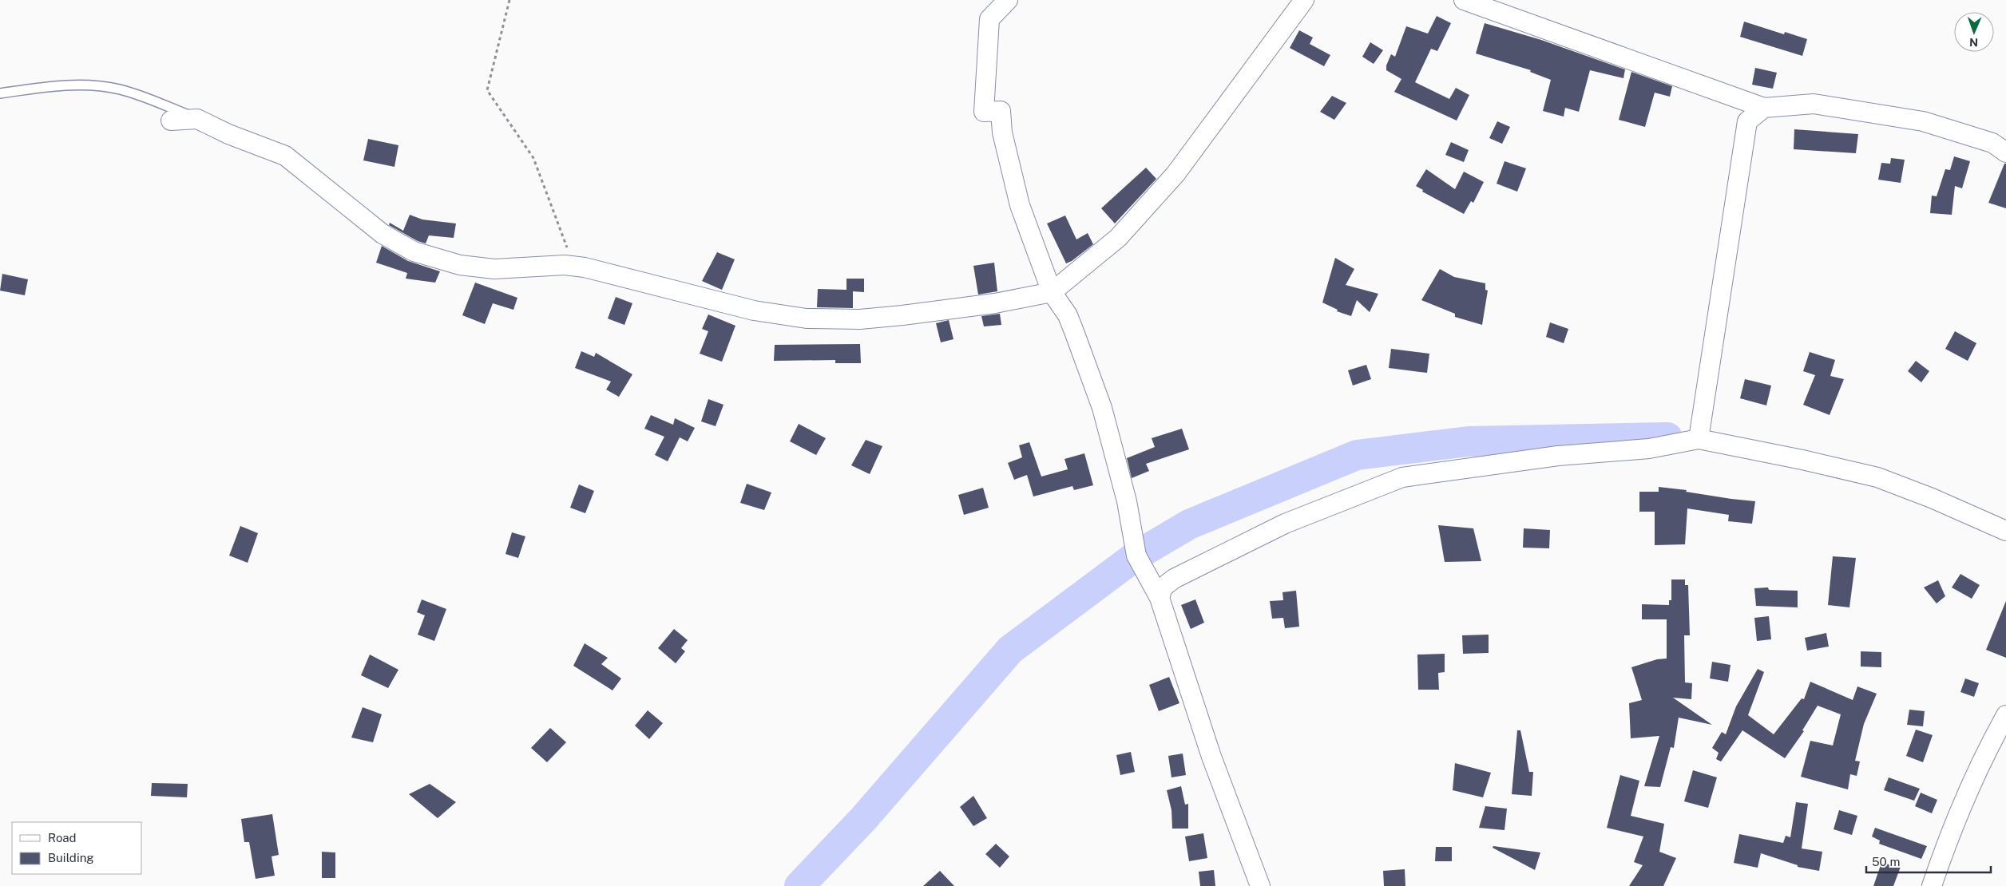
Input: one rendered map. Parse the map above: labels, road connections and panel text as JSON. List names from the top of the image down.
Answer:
{
  "legend": ["Road", "Building"],
  "scale_bar": "50 m",
  "north": "bottom"
}
